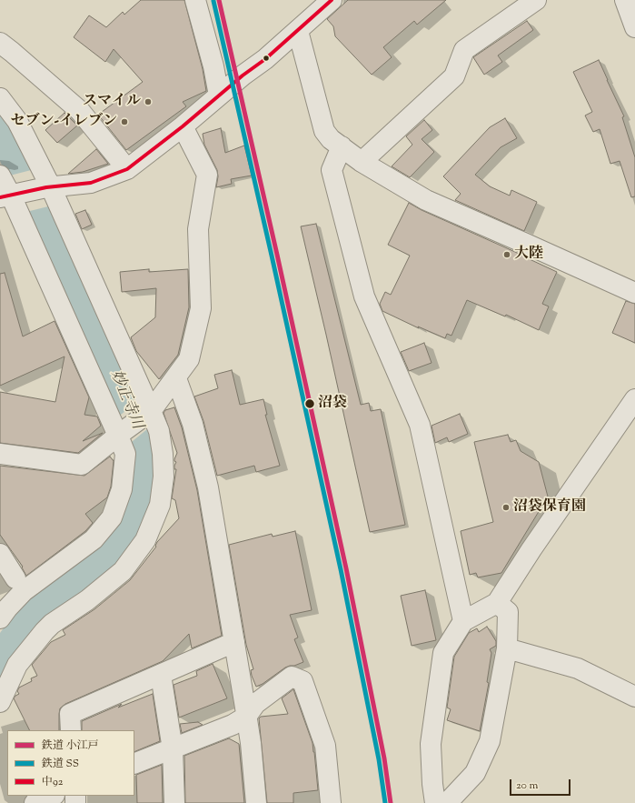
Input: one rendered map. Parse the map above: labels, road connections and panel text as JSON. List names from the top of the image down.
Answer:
{
  "water": ["妙正寺川"],
  "places": [
    "スマイル",
    "セブン-イレブン",
    "大陸",
    "沼袋",
    "沼袋保育園"
  ],
  "lines": ["rail line 小江戸", "transit line 中92", "rail line SS"],
  "legend": ["鉄道 小江戸", "鉄道 SS", "中92"],
  "scale_bar": "20 m"
}
